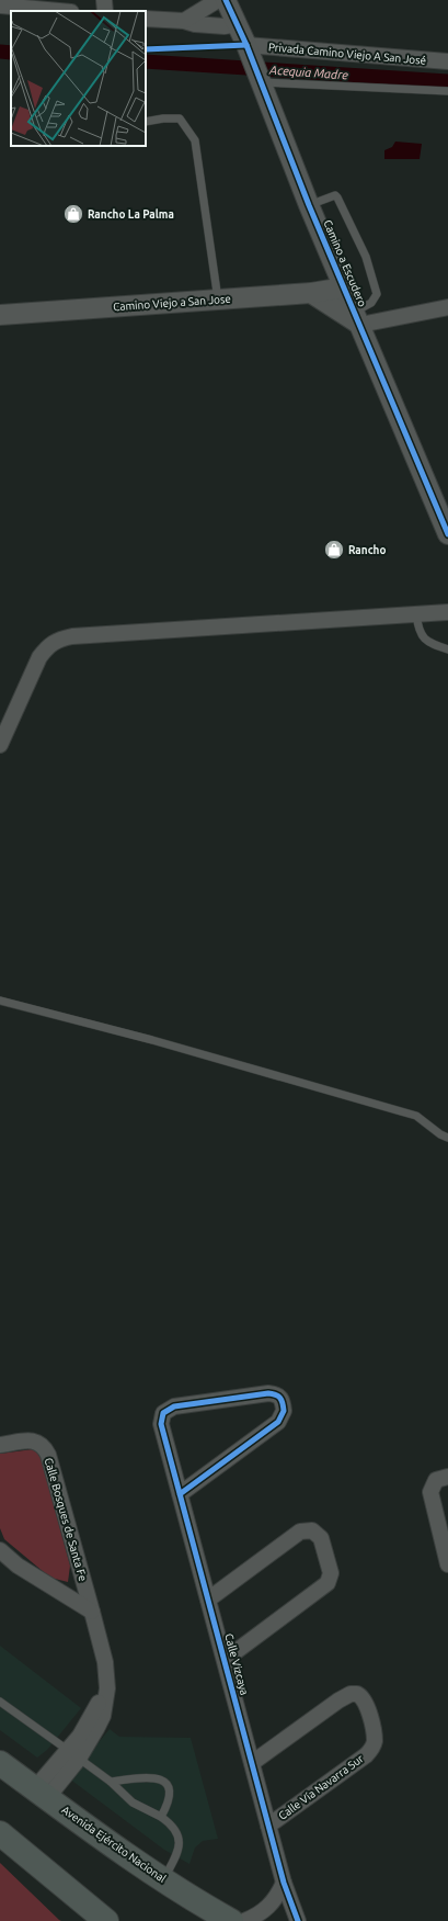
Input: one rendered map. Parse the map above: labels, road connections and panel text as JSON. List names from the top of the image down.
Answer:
{
  "streets": {
    "main road": ["Avenida Ejército Nacional"],
    "street": [
      "Privada Camino Viejo A San José",
      "Camino a Escudero",
      "Camino Viejo a San Jose",
      "Calle Bosques de Santa Fe",
      "Calle Vizcaya",
      "Calle Vía Navarra Sur"
    ]
  },
  "crossings": [
    ["Privada Camino Viejo A San José", "Camino a Escudero"],
    ["Camino a Escudero", "Camino Viejo a San Jose"],
    ["Calle Bosques de Santa Fe", "Avenida Ejército Nacional"],
    ["Calle Vizcaya", "Calle Vía Navarra Sur"]
  ],
  "water": ["Acequia Madre"],
  "places": {
    "shop": ["Rancho La Palma", "Rancho"]
  }
}
